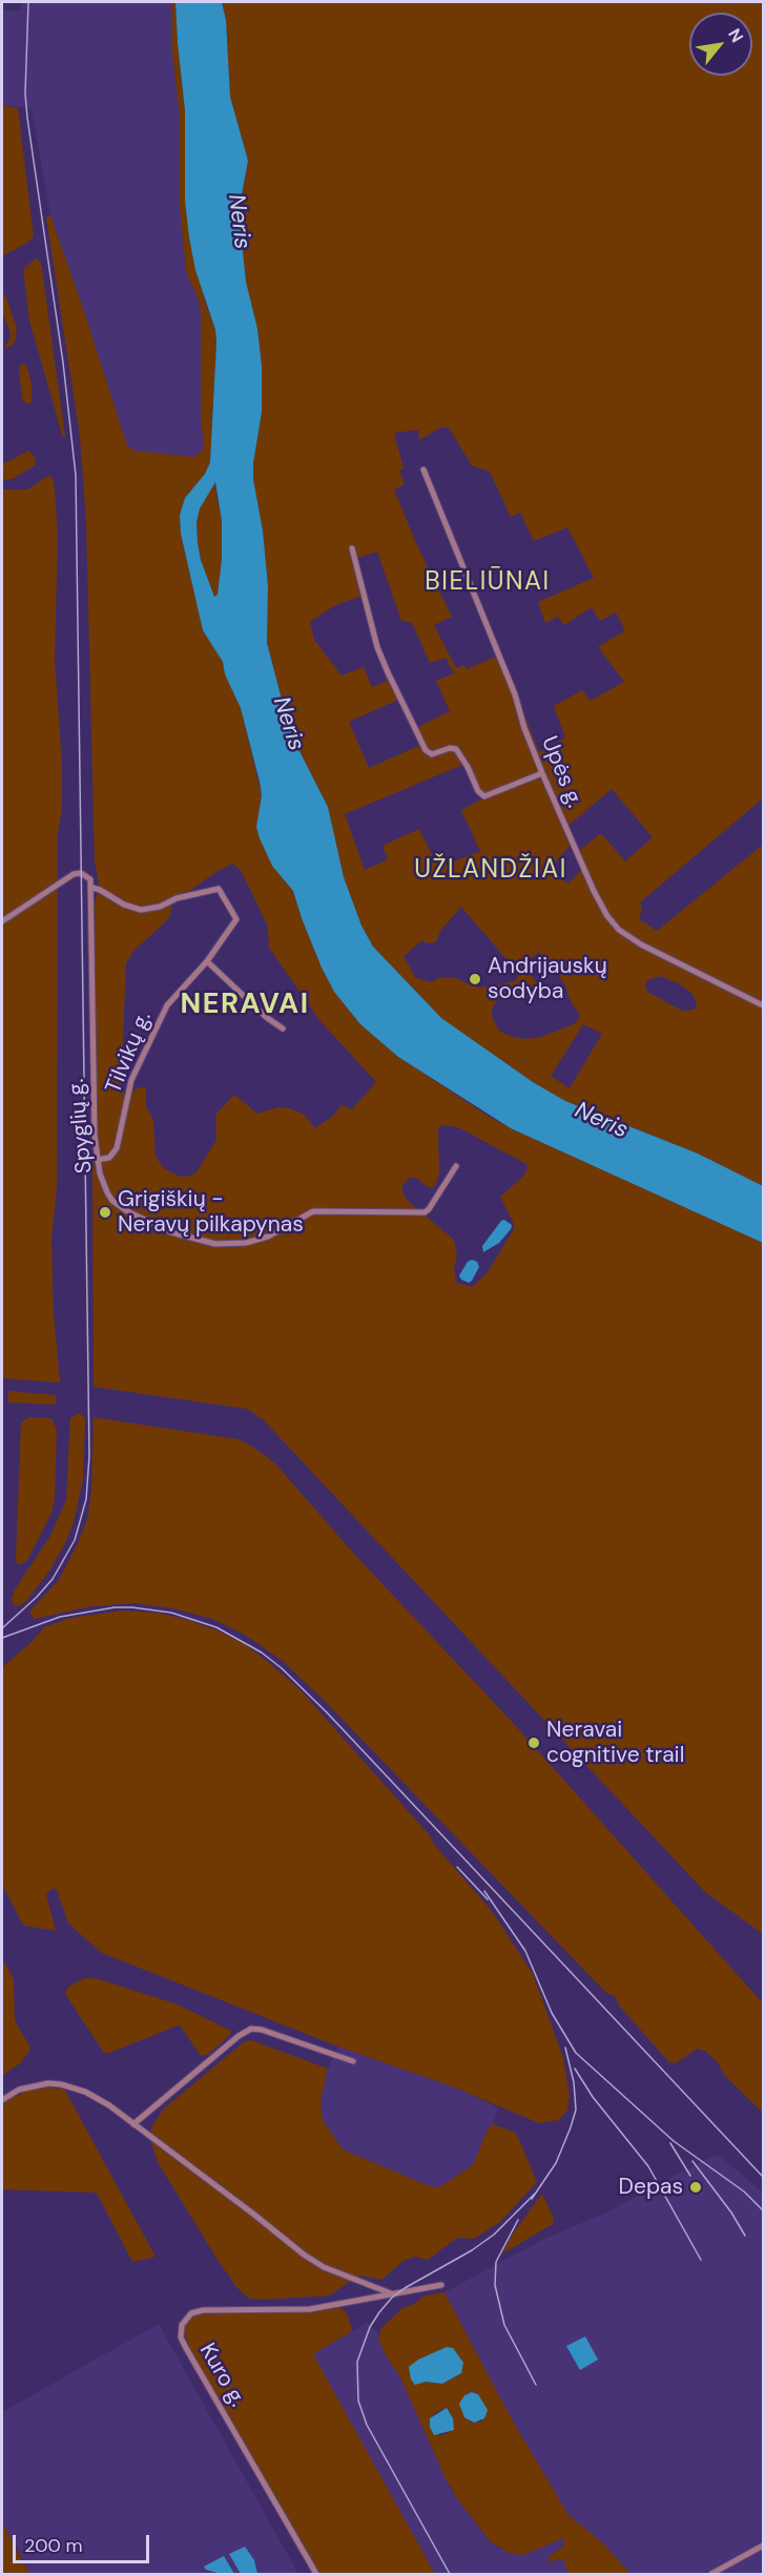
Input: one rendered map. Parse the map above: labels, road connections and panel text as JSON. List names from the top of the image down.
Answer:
{
  "streets": {
    "street": [
      "Upės g.",
      "Tilvikų g.",
      "Spyglių g.",
      "Kuro g."
    ]
  },
  "crossings": [
    ["Tilvikų g.", "Spyglių g."]
  ],
  "districts": ["BIELIŪNAI", "UŽLANDŽIAI", "NERAVAI"],
  "water": ["Neris"],
  "places": [
    "Andrijauskų sodyba",
    "Grigiškių - Neravų pilkapynas",
    "Neravai cognitive trail",
    "Depas"
  ],
  "scale_bar": "200 m",
  "north": "top right"
}
